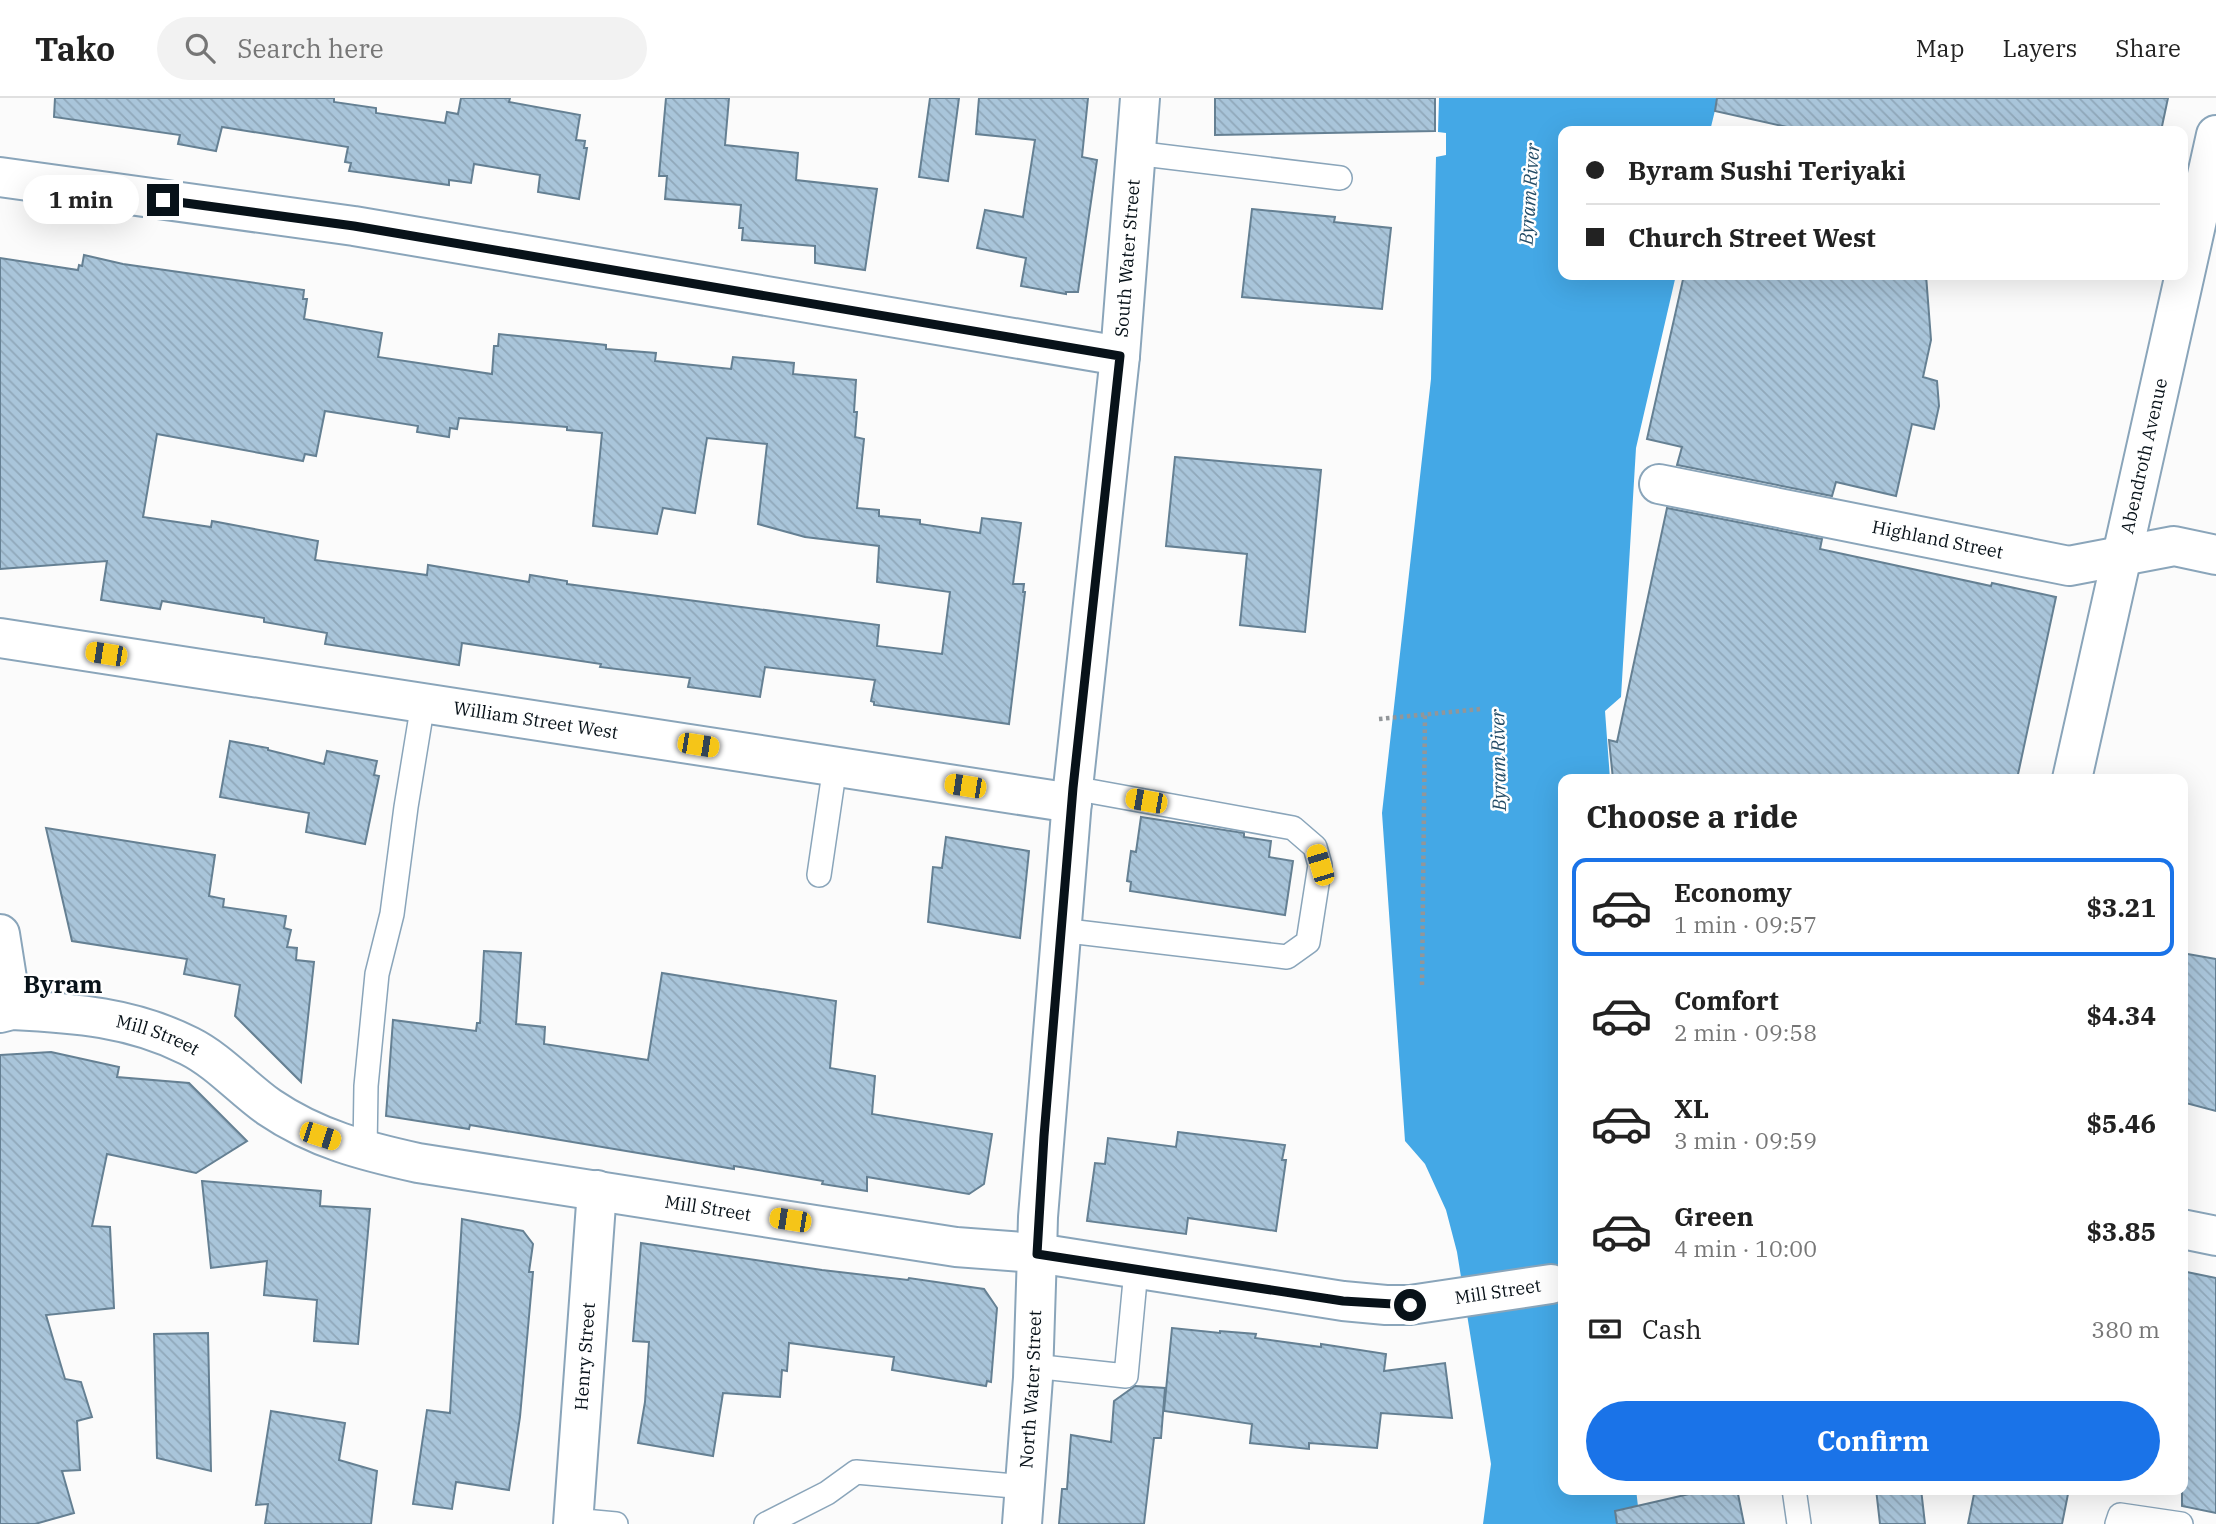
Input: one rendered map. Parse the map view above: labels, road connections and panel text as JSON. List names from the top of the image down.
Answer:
{
  "streets": {
    "street": [
      "South Water Street",
      "Abendroth Avenue",
      "Highland Street",
      "William Street West",
      "Mill Street",
      "Henry Street",
      "North Water Street"
    ]
  },
  "crossings": [
    ["South Water Street", "William Street West"],
    ["South Water Street", "Mill Street"],
    ["South Water Street", "North Water Street"],
    ["Abendroth Avenue", "Highland Street"],
    ["Mill Street", "Henry Street"],
    ["Mill Street", "North Water Street"]
  ],
  "districts": ["Byram"],
  "water": ["Byram River"],
  "page": {
    "header": "Tako",
    "search": "Search here",
    "nav": ["Map", "Layers", "Share"],
    "banner": ["Byram Sushi Teriyaki", "Church Street West"],
    "bubble": "1 min",
    "heading": "Choose a ride",
    "list": [
      {
        "name": "Economy",
        "note": "1 min · 09:57",
        "value": "$3.21"
      },
      {
        "name": "Comfort",
        "note": "2 min · 09:58",
        "value": "$4.34"
      },
      {
        "name": "XL",
        "note": "3 min · 09:59",
        "value": "$5.46"
      },
      {
        "name": "Green",
        "note": "4 min · 10:00",
        "value": "$3.85"
      }
    ],
    "pay": ["Cash", "380 m"],
    "buttons": "Confirm"
  }
}
